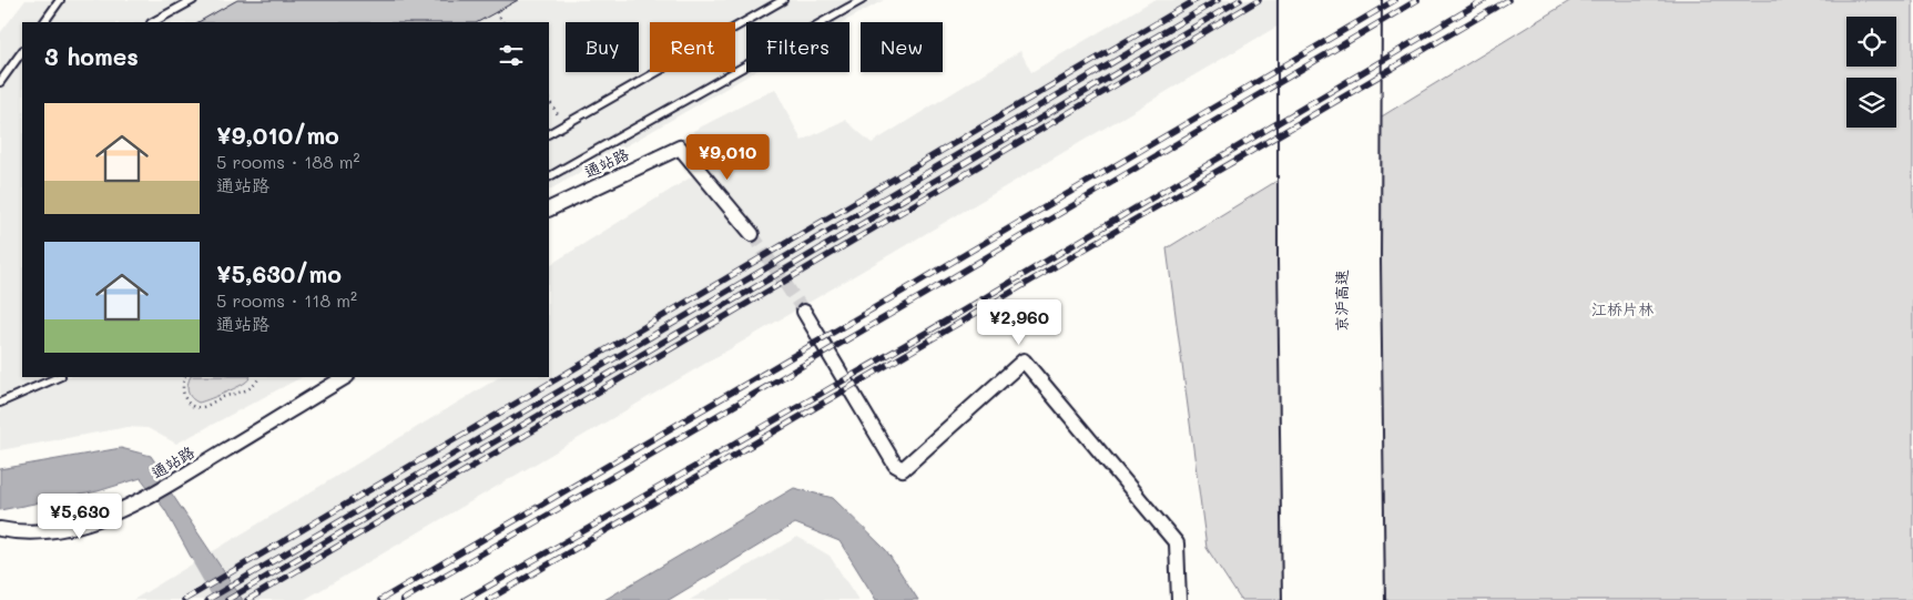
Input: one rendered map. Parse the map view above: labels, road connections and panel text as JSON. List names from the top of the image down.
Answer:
{
  "streets": {
    "highway": ["京沪高速"],
    "street": ["通站路"]
  },
  "parks": ["江桥片林"],
  "page": {
    "chip": [
      "Buy",
      "Rent",
      "Filters",
      "New"
    ],
    "heading": "3 homes",
    "list": [
      {
        "name": "¥9,010/mo",
        "note": "5 rooms · 188 m² · 通站路"
      },
      {
        "name": "¥5,630/mo",
        "note": "5 rooms · 118 m² · 通站路"
      }
    ],
    "price": ["¥9,010", "¥2,960", "¥5,630"]
  }
}
